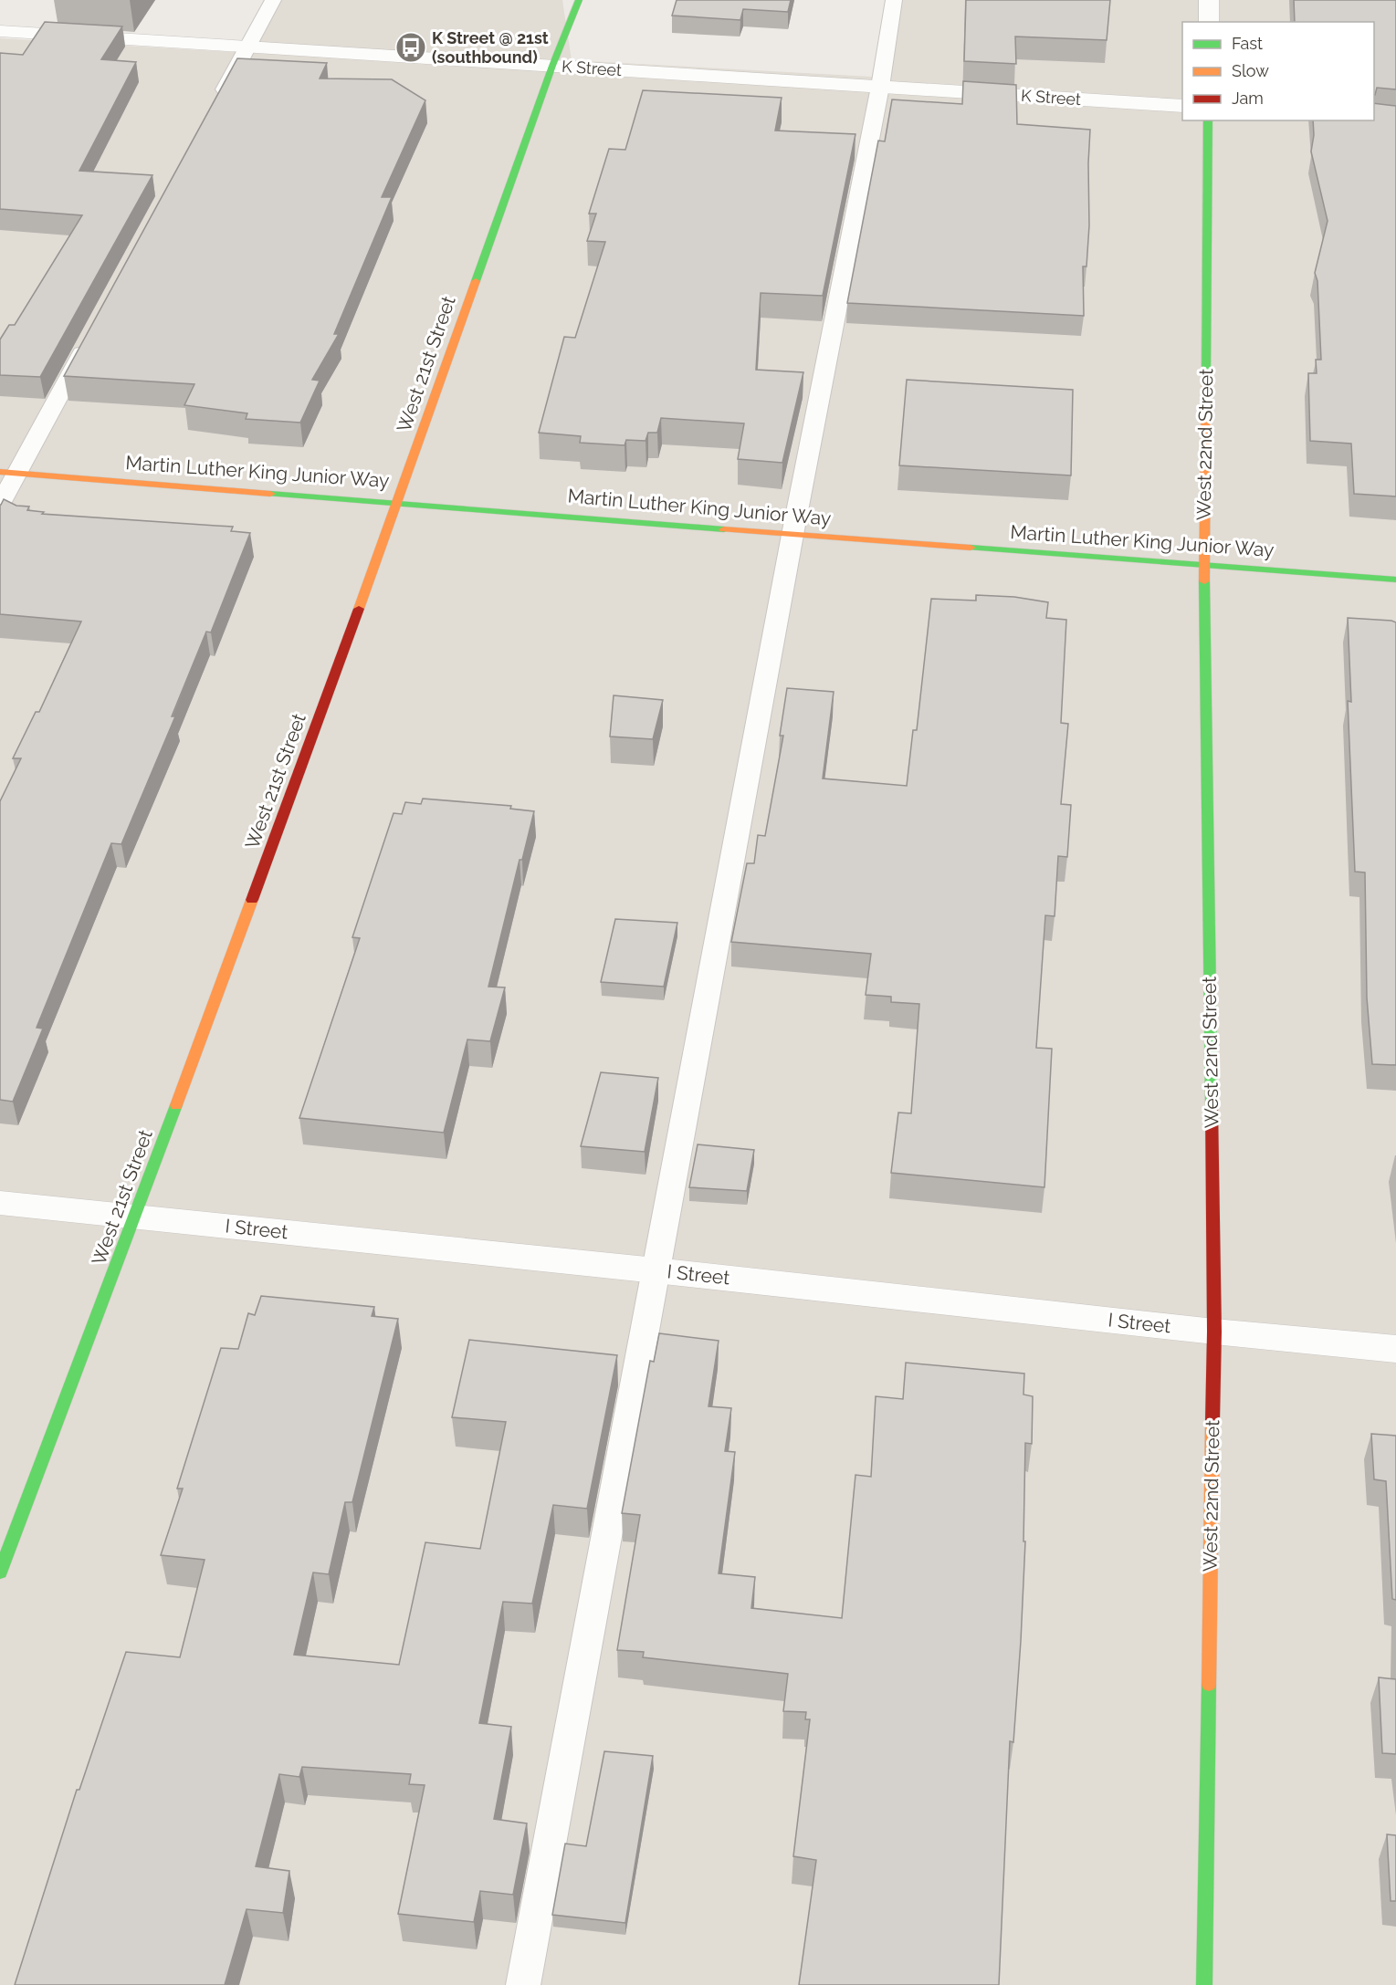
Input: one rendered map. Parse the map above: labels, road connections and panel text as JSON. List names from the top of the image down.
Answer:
{
  "streets": {
    "street": [
      "K Street",
      "West 21st Street",
      "West 22nd Street",
      "Martin Luther King Junior Way",
      "I Street"
    ]
  },
  "crossings": [
    ["K Street", "West 21st Street"],
    ["West 21st Street", "Martin Luther King Junior Way"],
    ["West 21st Street", "I Street"],
    ["West 22nd Street", "Martin Luther King Junior Way"],
    ["West 22nd Street", "I Street"]
  ],
  "places": {
    "bus stop": ["K Street @ 21st (southbound)"]
  },
  "legend": ["Fast", "Slow", "Jam"]
}
